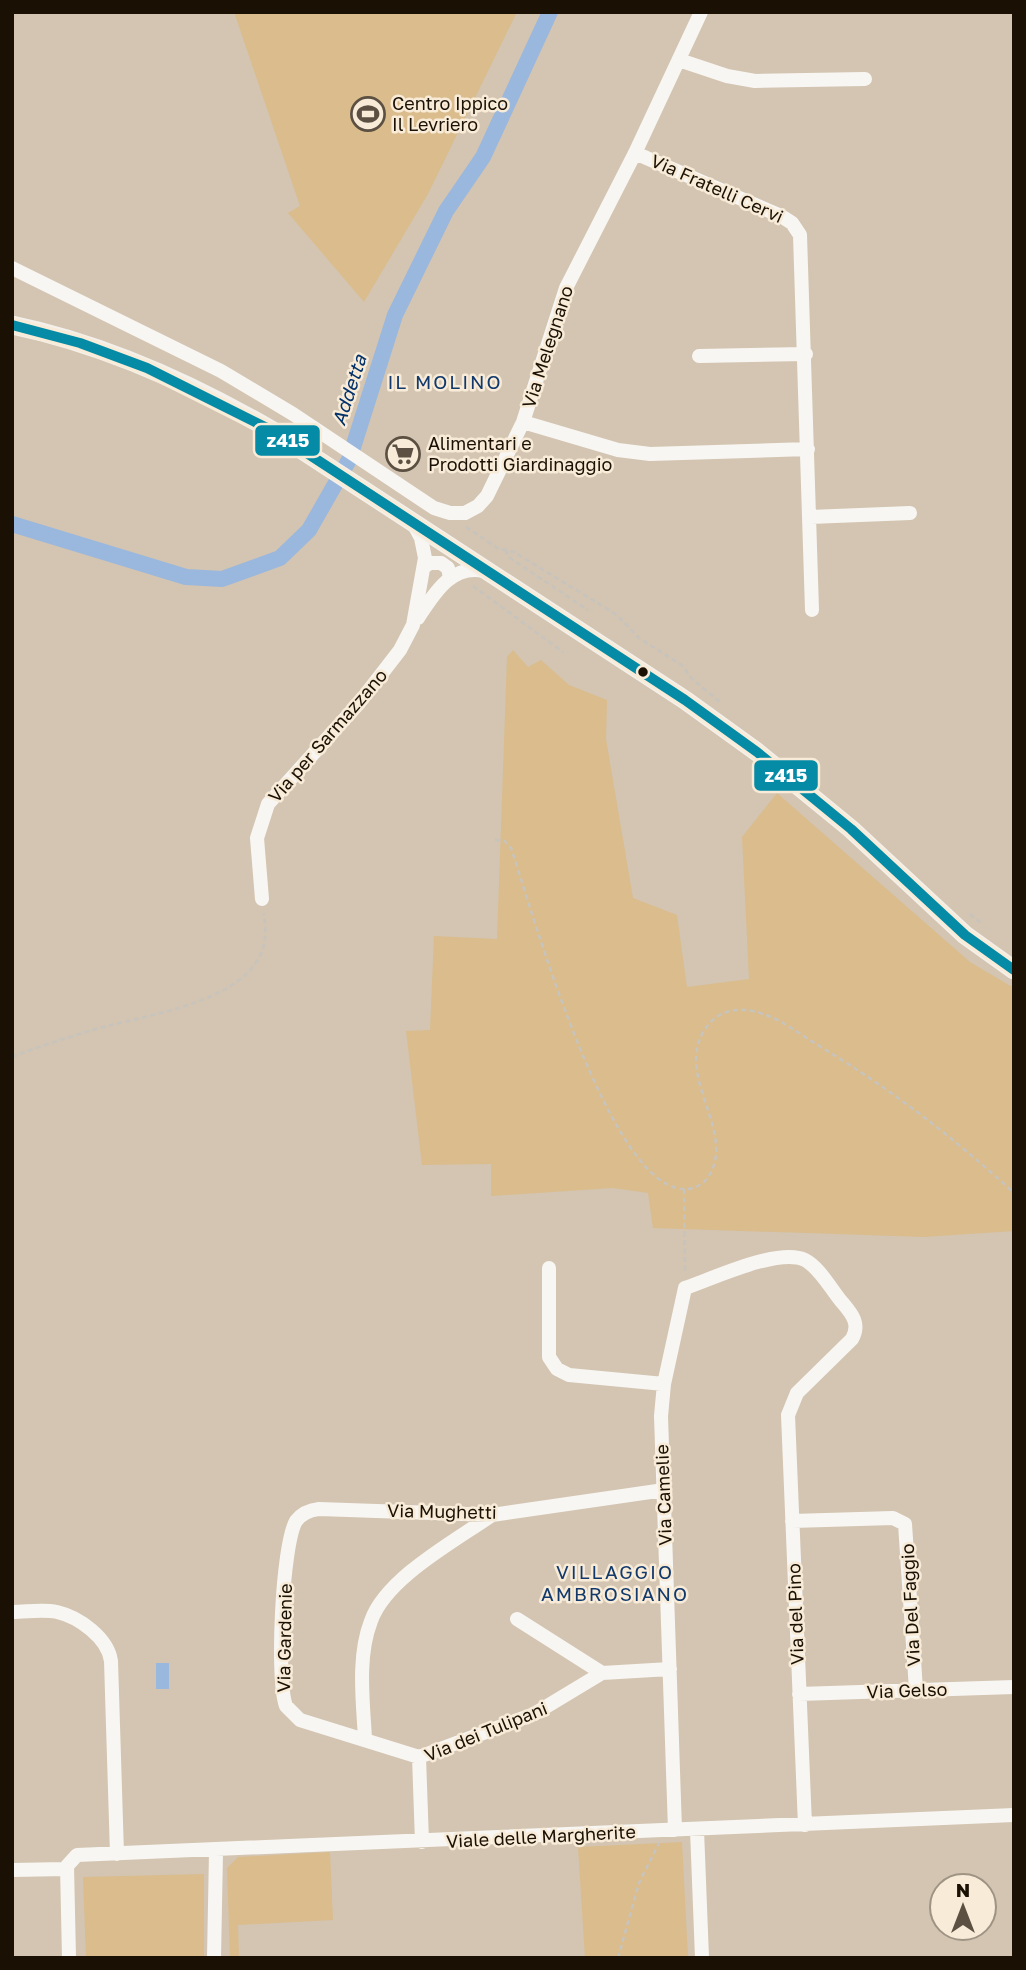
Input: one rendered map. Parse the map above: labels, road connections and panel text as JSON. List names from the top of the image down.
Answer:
{
  "streets": {
    "street": [
      "Via Fratelli Cervi",
      "Via Melegnano",
      "Via per Sarmazzano",
      "Via Camelie",
      "Via Mughetti",
      "Via Del Faggio",
      "Via del Pino",
      "Via Gardenie",
      "Via Gelso",
      "Via dei Tulipani",
      "Viale delle Margherite"
    ]
  },
  "crossings": [
    ["Via Fratelli Cervi", "Via Melegnano"],
    ["Via Camelie", "Via Mughetti"],
    ["Via Camelie", "Via del Pino"],
    ["Via Camelie", "Via dei Tulipani"],
    ["Via Camelie", "Viale delle Margherite"],
    ["Via Mughetti", "Via Gardenie"],
    ["Via Del Faggio", "Via del Pino"],
    ["Via Del Faggio", "Via Gelso"],
    ["Via del Pino", "Via Gelso"],
    ["Via del Pino", "Viale delle Margherite"],
    ["Via Gardenie", "Via dei Tulipani"],
    ["Via dei Tulipani", "Viale delle Margherite"]
  ],
  "districts": ["IL MOLINO", "VILLAGGIO AMBROSIANO"],
  "water": ["Addetta"],
  "places": {
    "sports": ["Centro Ippico Il Levriero"],
    "supermarket": ["Alimentari e Prodotti Giardinaggio"]
  },
  "lines": ["transit line z415"],
  "north": "top"
}
